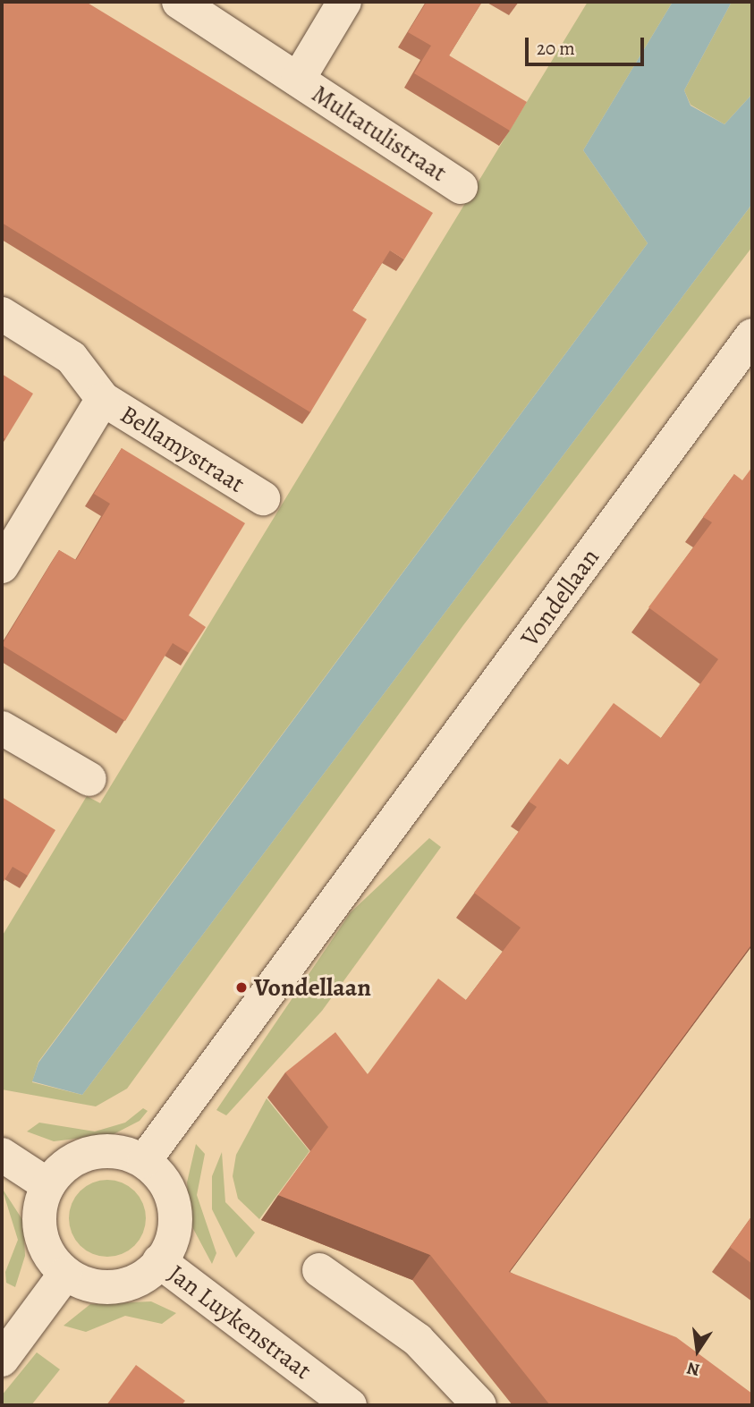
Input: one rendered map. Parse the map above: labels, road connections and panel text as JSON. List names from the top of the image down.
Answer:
{
  "streets": {
    "street": [
      "Multatulistraat",
      "Bellamystraat",
      "Vondellaan",
      "Jan Luykenstraat"
    ]
  },
  "crossings": [
    ["Vondellaan", "Jan Luykenstraat"]
  ],
  "places": ["Vondellaan"],
  "scale_bar": "20 m",
  "north": "bottom"
}
